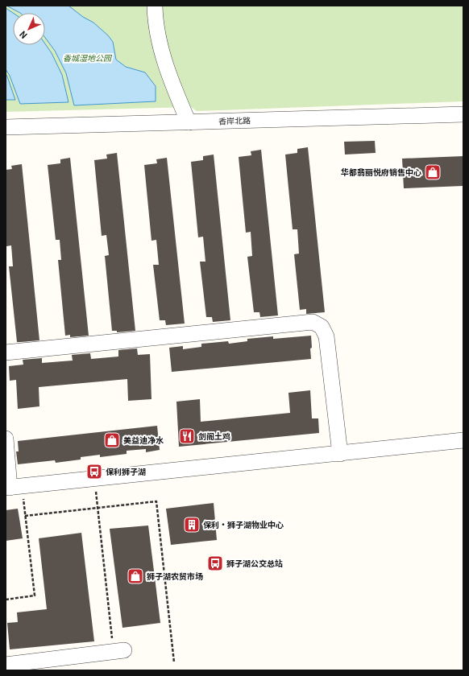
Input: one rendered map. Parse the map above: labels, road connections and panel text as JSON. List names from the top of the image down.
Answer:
{
  "streets": {
    "street": ["香岸北路"]
  },
  "parks": ["香城湿地公园"],
  "places": {
    "shop": ["华都翡丽悦府销售中心", "美益迪净水", "狮子湖农贸市场"],
    "restaurant": ["剑阁土鸡"],
    "bus stop": ["保利狮子湖", "狮子湖公交总站"],
    "building": ["保利·狮子湖物业中心"]
  },
  "north": "bottom left"
}
